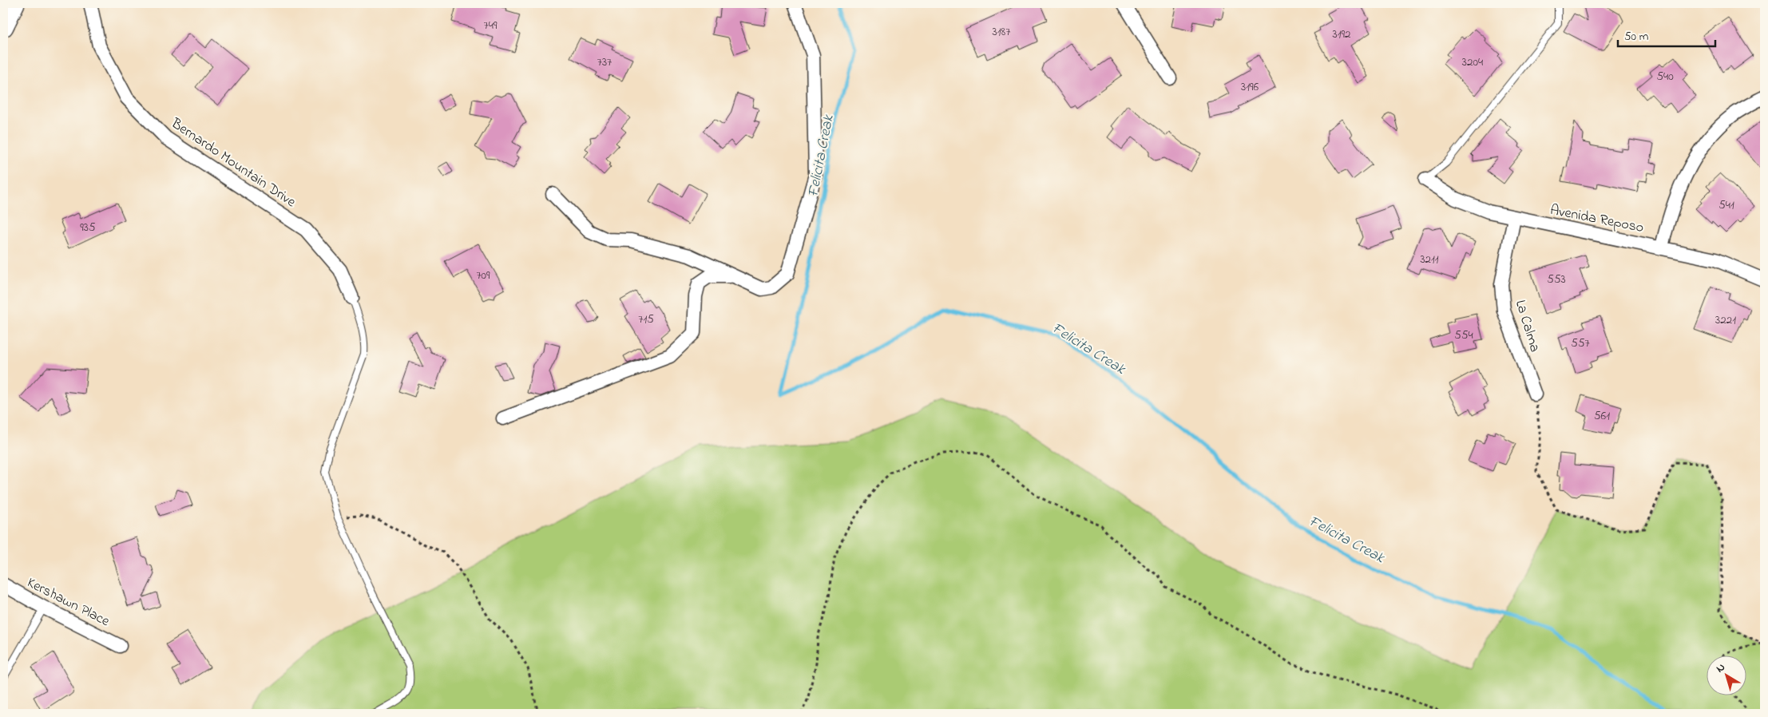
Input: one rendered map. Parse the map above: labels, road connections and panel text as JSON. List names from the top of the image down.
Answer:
{
  "streets": {
    "street": [
      "Bernardo Mountain Drive",
      "Avenida Reposo",
      "La Calma",
      "Kershawn Place"
    ]
  },
  "crossings": [
    ["Avenida Reposo", "La Calma"]
  ],
  "water": ["Felicita Creak"],
  "house_numbers": [
    "749",
    "3187",
    "3192",
    "737",
    "3204",
    "540",
    "3196",
    "541",
    "935",
    "3211",
    "709",
    "553",
    "715",
    "3221",
    "554",
    "557",
    "561"
  ],
  "scale_bar": "50 m",
  "north": "top left"
}
